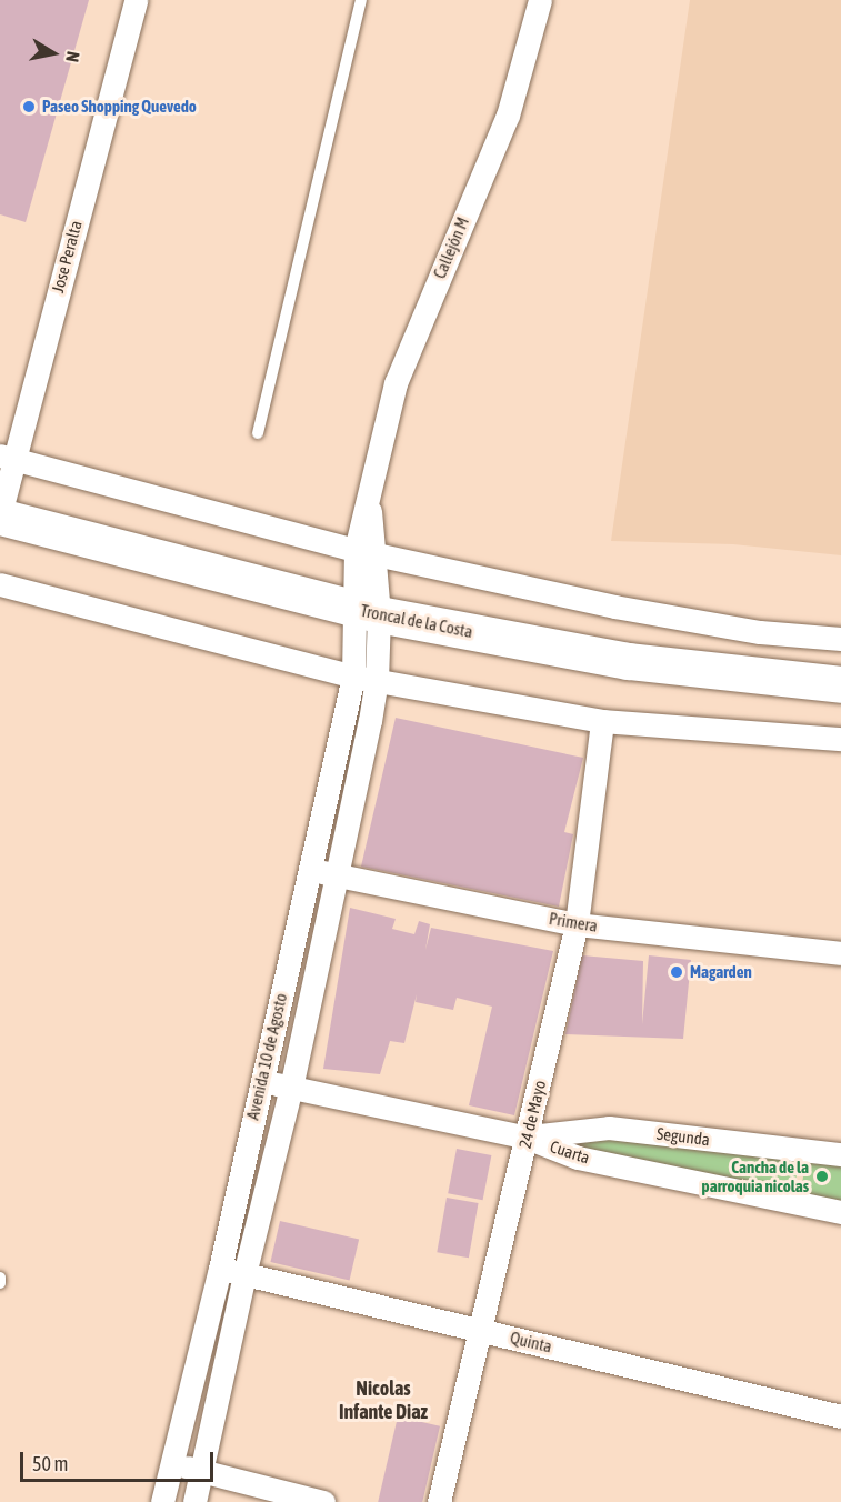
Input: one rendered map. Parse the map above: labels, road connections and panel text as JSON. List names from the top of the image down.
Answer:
{
  "streets": {
    "highway": ["Troncal de la Costa"],
    "street": [
      "Callejón M",
      "Jose Peralta",
      "Primera",
      "Avenida 10 de Agosto",
      "24 de Mayo",
      "Segunda",
      "Cuarta",
      "Quinta"
    ]
  },
  "crossings": [
    ["Callejón M", "Troncal de la Costa"],
    ["Callejón M", "Avenida 10 de Agosto"],
    ["Jose Peralta", "Troncal de la Costa"],
    ["Troncal de la Costa", "Avenida 10 de Agosto"],
    ["Primera", "Avenida 10 de Agosto"],
    ["Primera", "24 de Mayo"],
    ["Avenida 10 de Agosto", "Cuarta"],
    ["Avenida 10 de Agosto", "Quinta"],
    ["24 de Mayo", "Segunda"],
    ["24 de Mayo", "Cuarta"],
    ["24 de Mayo", "Quinta"],
    ["Segunda", "Cuarta"]
  ],
  "districts": ["Nicolas Infante Diaz"],
  "places": ["Paseo Shopping Quevedo", "Magarden", "Cancha de la parroquia nicolas"],
  "scale_bar": "50 m",
  "north": "right"
}
